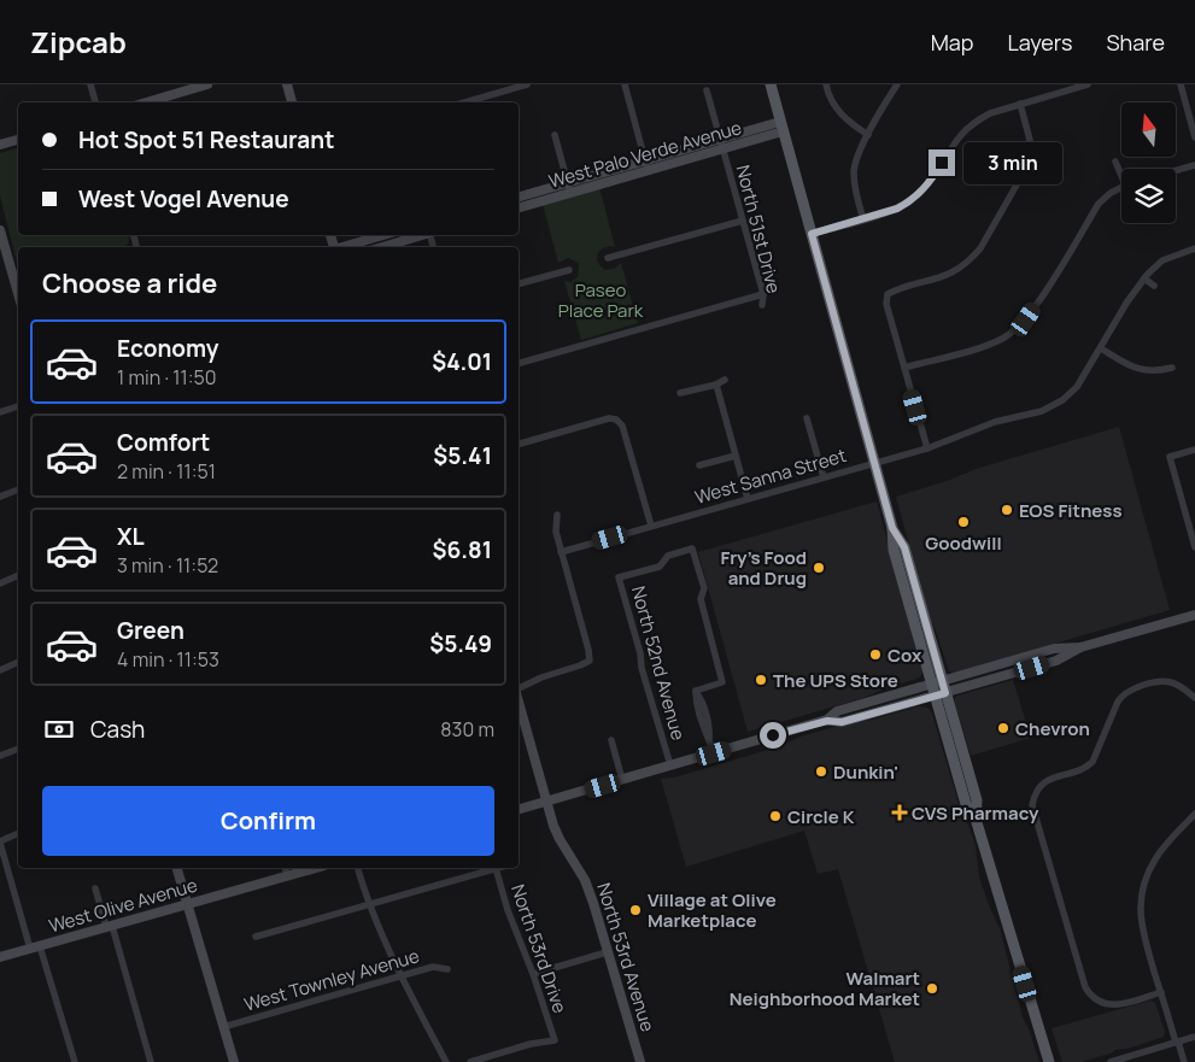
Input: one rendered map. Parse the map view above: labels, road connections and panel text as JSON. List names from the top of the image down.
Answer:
{
  "streets": {
    "main road": ["West Palo Verde Avenue", "West Olive Avenue", "North 53rd Avenue"],
    "street": [
      "North 51st Drive",
      "West Sanna Street",
      "North 52nd Avenue",
      "North 53rd Drive",
      "West Townley Avenue"
    ]
  },
  "crossings": [
    ["West Palo Verde Avenue", "North 51st Drive"]
  ],
  "parks": ["Paseo Place Park"],
  "places": {
    "other": [
      "EOS Fitness",
      "Goodwill",
      "Fry's Food and Drug",
      "Cox",
      "The UPS Store",
      "Chevron",
      "Dunkin'",
      "Circle K",
      "Village at Olive Marketplace",
      "Walmart Neighborhood Market"
    ],
    "health": ["CVS Pharmacy"]
  },
  "north": "top",
  "page": {
    "header": "Zipcab",
    "nav": ["Map", "Layers", "Share"],
    "banner": ["Hot Spot 51 Restaurant", "West Vogel Avenue"],
    "bubble": "3 min",
    "heading": "Choose a ride",
    "list": [
      {
        "name": "Economy",
        "note": "1 min · 11:50",
        "value": "$4.01"
      },
      {
        "name": "Comfort",
        "note": "2 min · 11:51",
        "value": "$5.41"
      },
      {
        "name": "XL",
        "note": "3 min · 11:52",
        "value": "$6.81"
      },
      {
        "name": "Green",
        "note": "4 min · 11:53",
        "value": "$5.49"
      }
    ],
    "pay": ["Cash", "830 m"],
    "buttons": "Confirm"
  }
}
